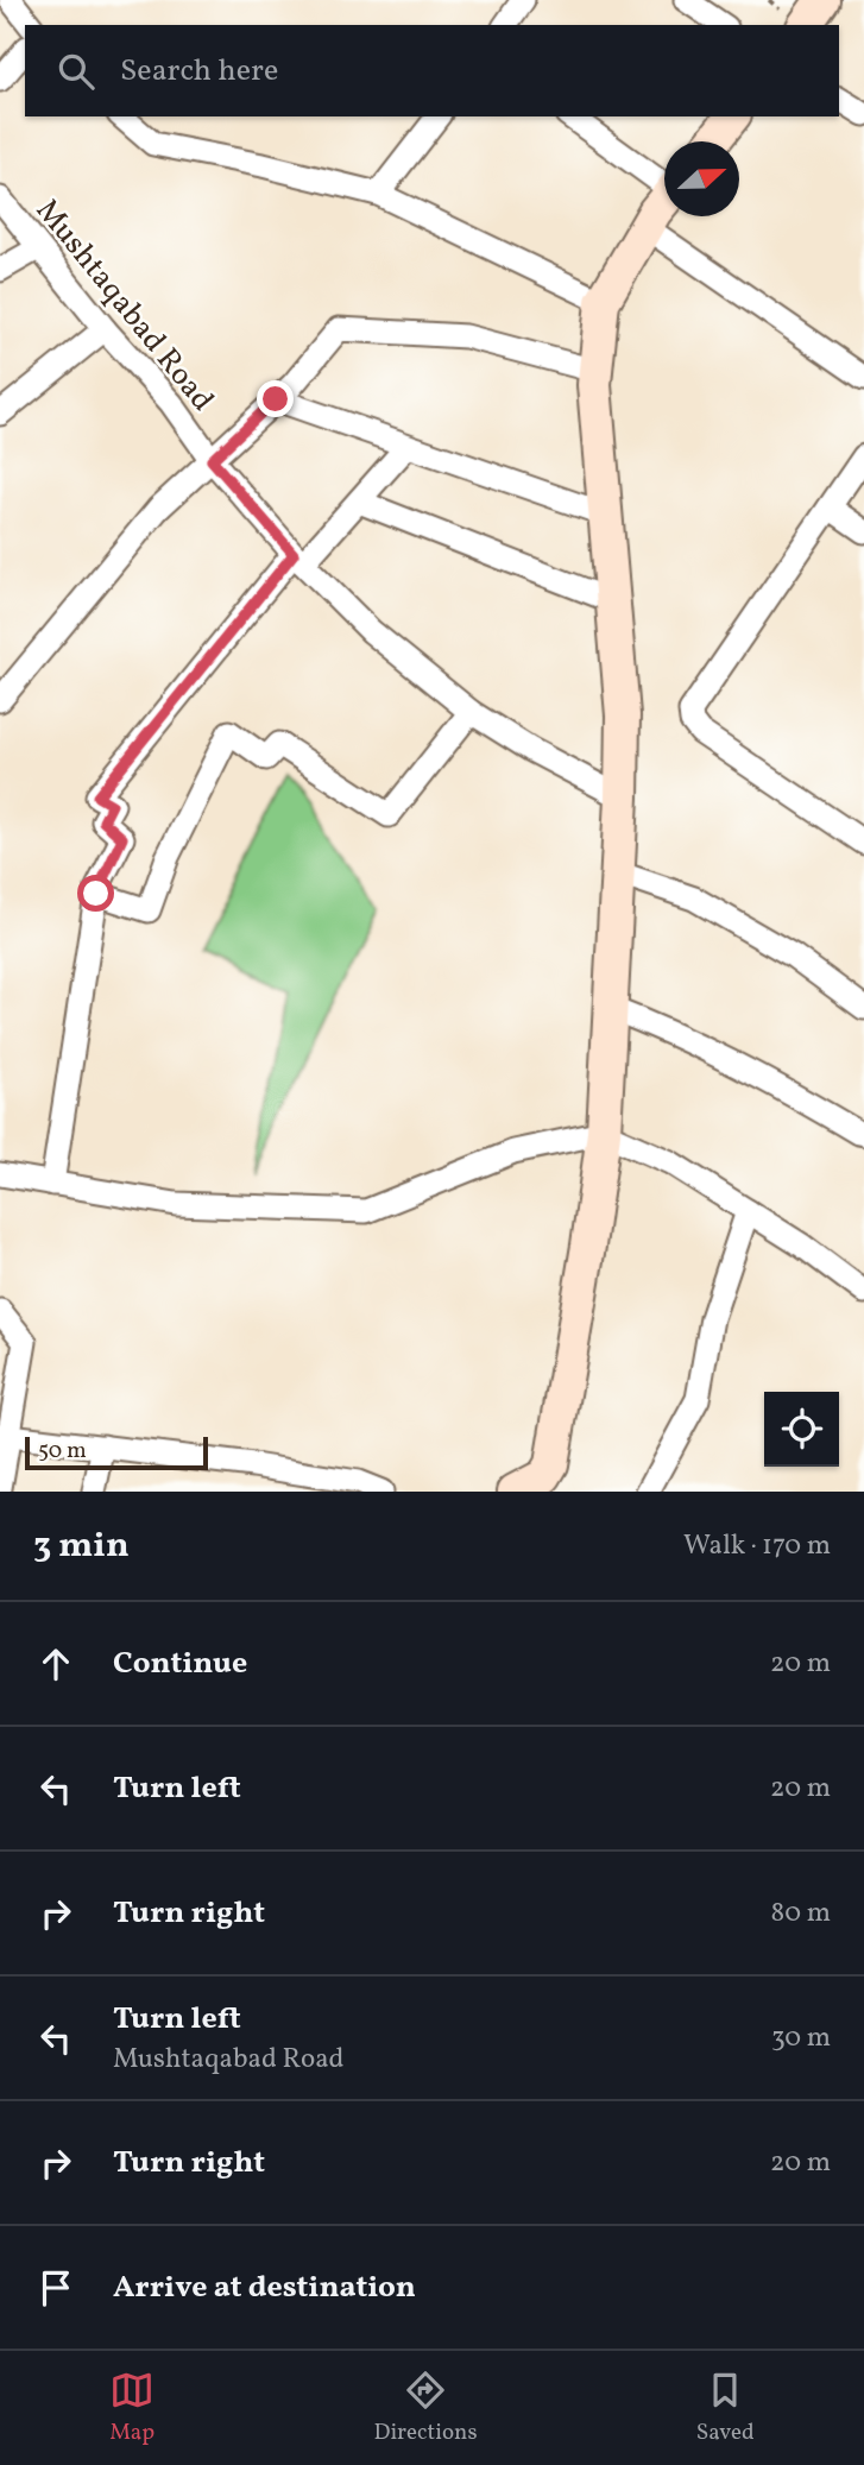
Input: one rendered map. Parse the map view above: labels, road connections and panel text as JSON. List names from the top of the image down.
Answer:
{
  "streets": {
    "street": ["Mushtaqabad Road"]
  },
  "scale_bar": "50 m",
  "north": "right",
  "page": {
    "search": "Search here",
    "scale": "50 m",
    "heading": ["3 min", "Walk · 170 m"],
    "list": [
      ["Continue", "20 m"],
      ["Turn left", "20 m"],
      ["Turn right", "80 m"],
      ["Turn left", "Mushtaqabad Road", "30 m"],
      ["Turn right", "20 m"],
      "Arrive at destination"
    ],
    "nav": ["Map", "Directions", "Saved"]
  }
}
